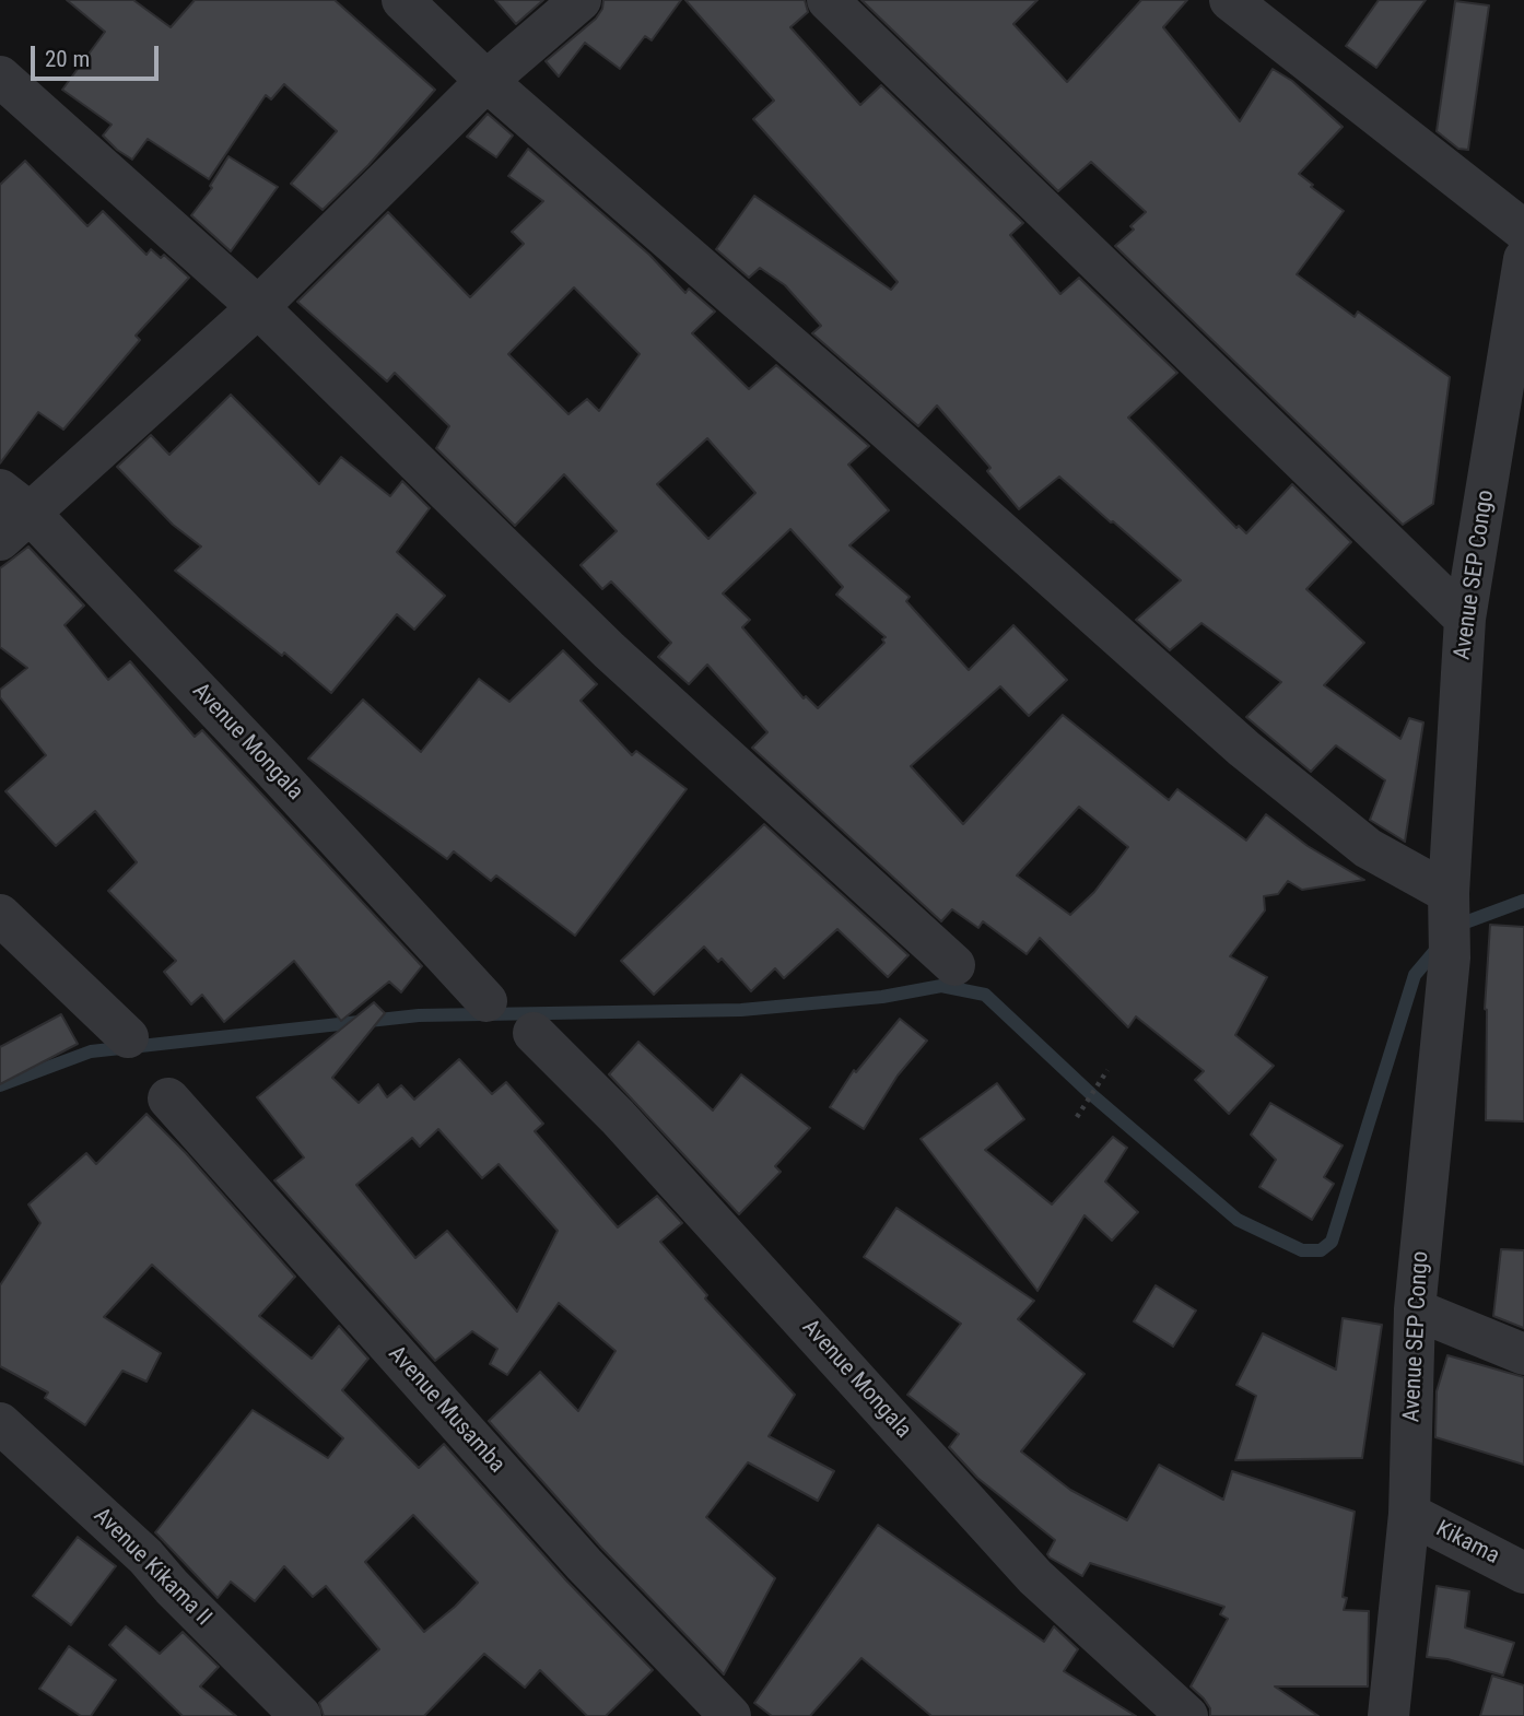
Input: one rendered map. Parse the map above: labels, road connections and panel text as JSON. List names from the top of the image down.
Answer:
{
  "streets": {
    "street": [
      "Avenue SEP Congo",
      "Avenue Mongala",
      "Avenue Musamba",
      "Kikama",
      "Avenue Kikama II"
    ]
  },
  "crossings": [
    ["Avenue SEP Congo", "Kikama"]
  ],
  "scale_bar": "20 m"
}
